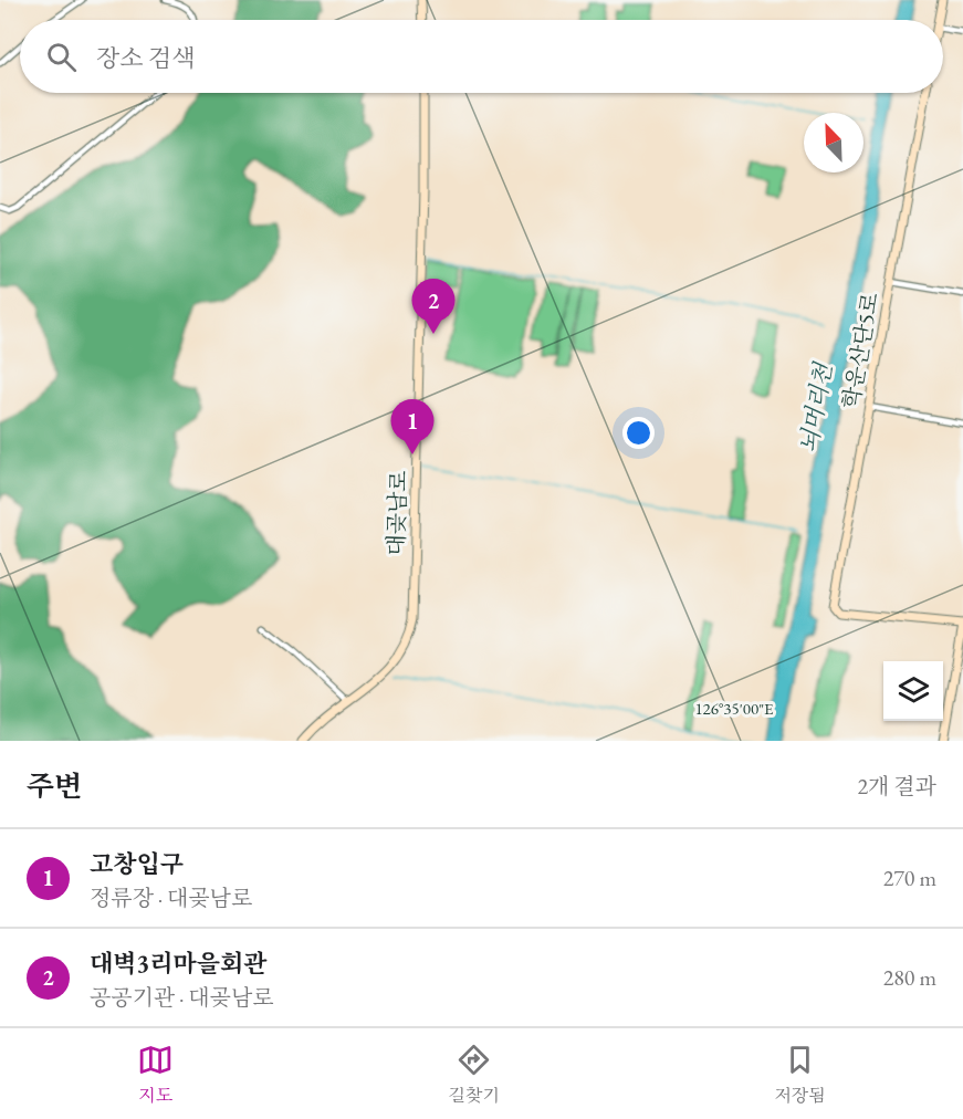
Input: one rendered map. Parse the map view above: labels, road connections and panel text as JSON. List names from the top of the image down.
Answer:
{
  "streets": {
    "street": ["학운산단5로", "대곶남로"]
  },
  "water": ["뇌머리천"],
  "north": "top left",
  "page": {
    "search": "장소 검색",
    "pins": ["2", "1"],
    "heading": ["주변", "2개 결과"],
    "list": [
      {
        "mark": "1",
        "name": "고창입구",
        "note": "정류장 · 대곶남로",
        "value": "270 m"
      },
      {
        "mark": "2",
        "name": "대벽3리마을회관",
        "note": "공공기관 · 대곶남로",
        "value": "280 m"
      }
    ],
    "nav": ["지도", "길찾기", "저장됨"]
  },
  "coordinates": ["126°35'00\"E"]
}
